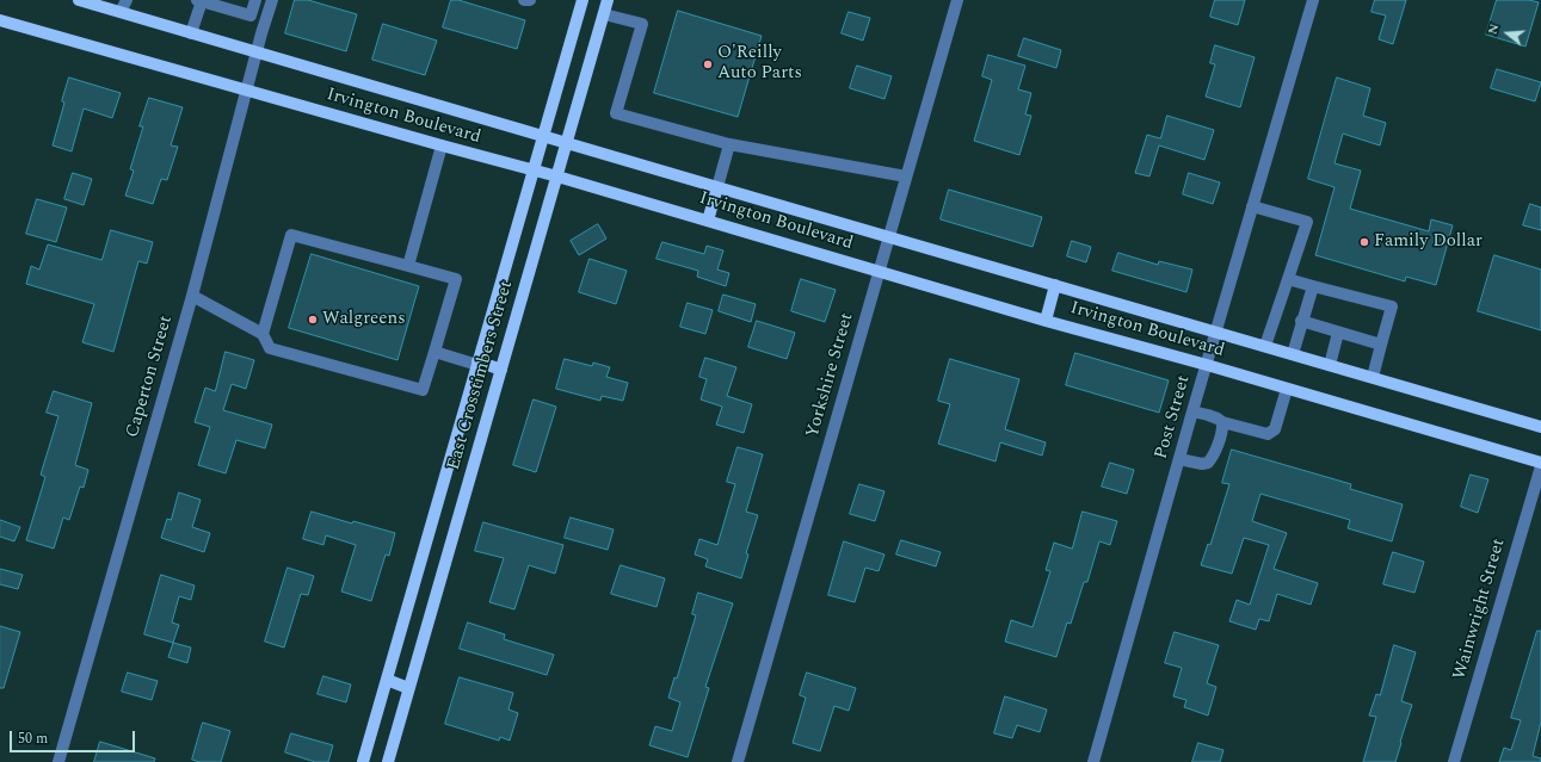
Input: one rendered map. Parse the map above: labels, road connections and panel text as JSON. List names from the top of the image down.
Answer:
{
  "streets": {
    "main road": ["Irvington Boulevard", "East Crosstimbers Street"],
    "street": [
      "Yorkshire Street",
      "Caperton Street",
      "Post Street",
      "Wainwright Street"
    ]
  },
  "crossings": [
    ["Irvington Boulevard", "East Crosstimbers Street"],
    ["Irvington Boulevard", "Yorkshire Street"],
    ["Irvington Boulevard", "Caperton Street"],
    ["Irvington Boulevard", "Post Street"],
    ["Irvington Boulevard", "Wainwright Street"]
  ],
  "places": ["O'Reilly Auto Parts", "Family Dollar", "Walgreens"],
  "scale_bar": "50 m",
  "north": "left"
}
